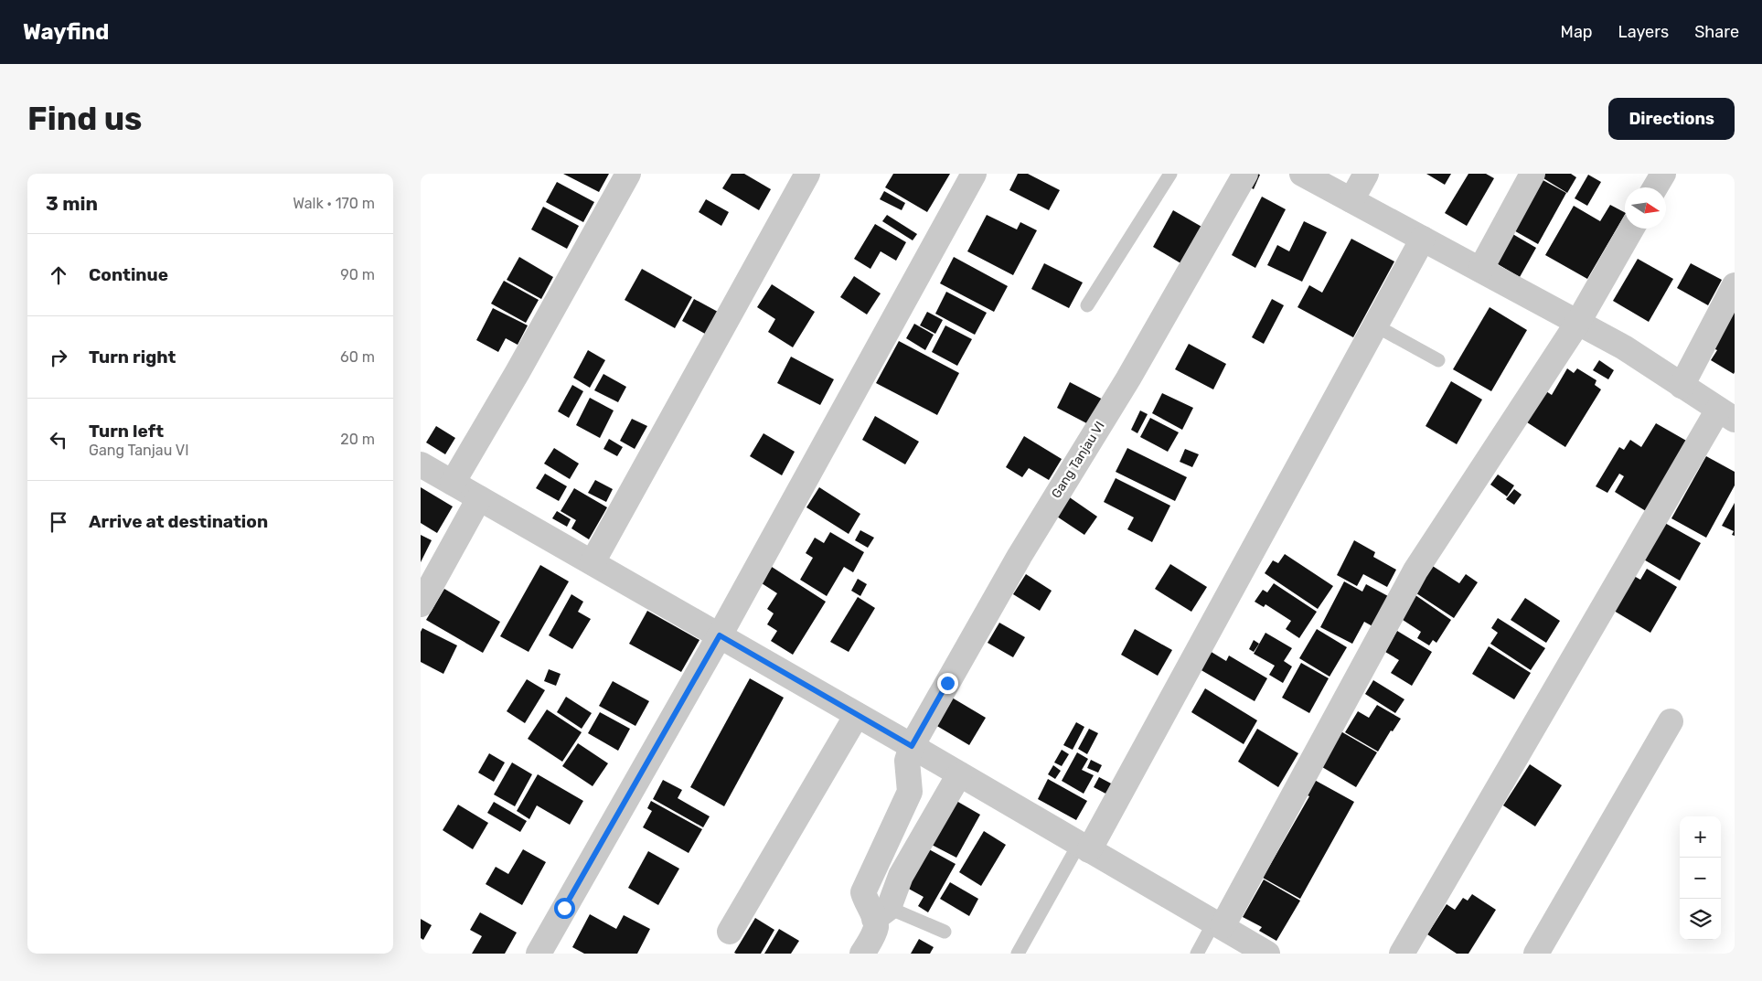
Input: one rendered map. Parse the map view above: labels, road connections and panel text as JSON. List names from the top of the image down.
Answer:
{
  "streets": {
    "street": ["Gang Tanjau VI"]
  },
  "north": "right",
  "page": {
    "header": "Wayfind",
    "nav": ["Map", "Layers", "Share"],
    "buttons": "Directions",
    "title": "Find us",
    "heading": ["3 min", "Walk · 170 m"],
    "list": [
      ["Continue", "90 m"],
      ["Turn right", "60 m"],
      ["Turn left", "Gang Tanjau VI", "20 m"],
      "Arrive at destination"
    ],
    "map_buttons": ["+", "−"]
  }
}
